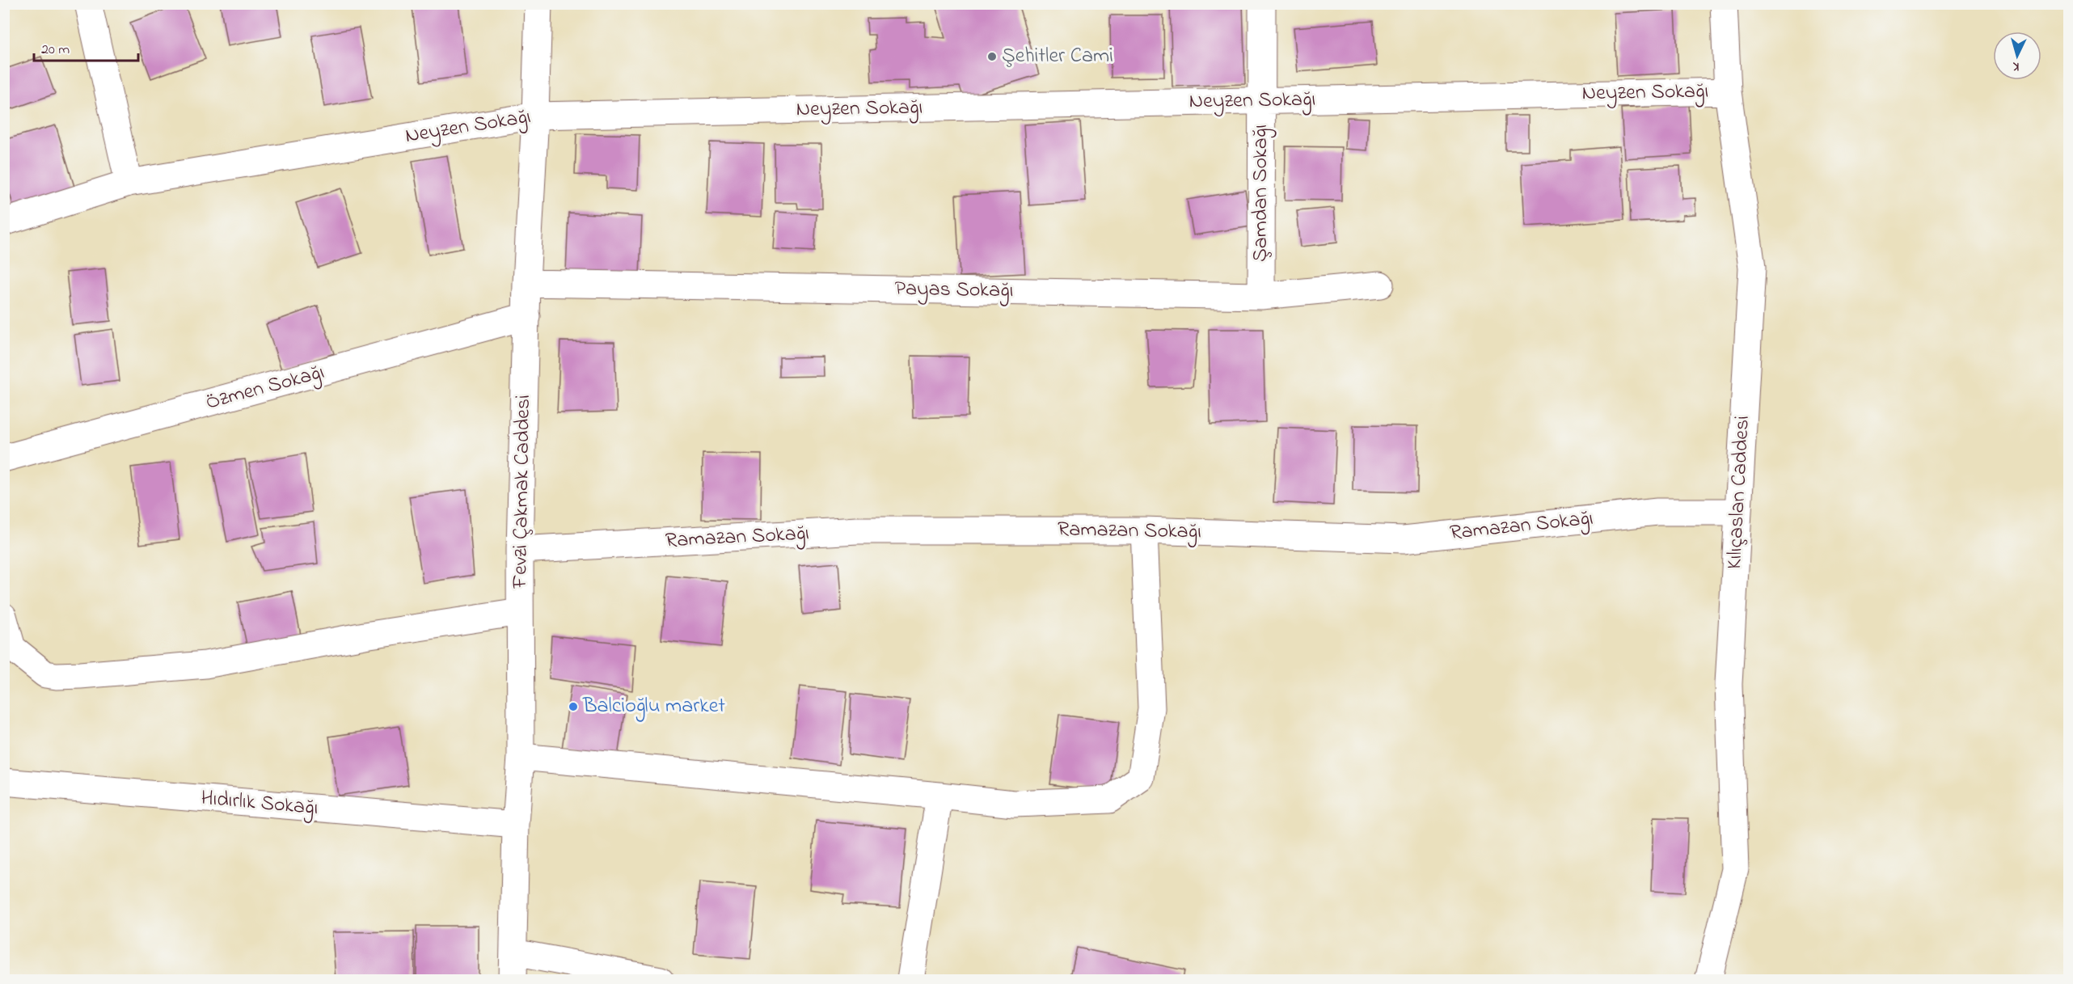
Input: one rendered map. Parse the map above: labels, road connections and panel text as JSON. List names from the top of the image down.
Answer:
{
  "streets": {
    "street": [
      "Neyzen Sokağı",
      "Şamdan Sokağı",
      "Payas Sokağı",
      "Özmen Sokağı",
      "Fevzi Çakmak Caddesi",
      "Kılıçaslan Caddesi",
      "Ramazan Sokağı",
      "Hıdırlık Sokağı"
    ]
  },
  "crossings": [
    ["Neyzen Sokağı", "Şamdan Sokağı"],
    ["Neyzen Sokağı", "Fevzi Çakmak Caddesi"],
    ["Neyzen Sokağı", "Kılıçaslan Caddesi"],
    ["Şamdan Sokağı", "Payas Sokağı"],
    ["Payas Sokağı", "Fevzi Çakmak Caddesi"],
    ["Özmen Sokağı", "Fevzi Çakmak Caddesi"],
    ["Fevzi Çakmak Caddesi", "Ramazan Sokağı"],
    ["Fevzi Çakmak Caddesi", "Hıdırlık Sokağı"],
    ["Kılıçaslan Caddesi", "Ramazan Sokağı"]
  ],
  "places": ["Şehitler Cami", "Balcioğlu market"],
  "scale_bar": "20 m",
  "north": "bottom"
}
